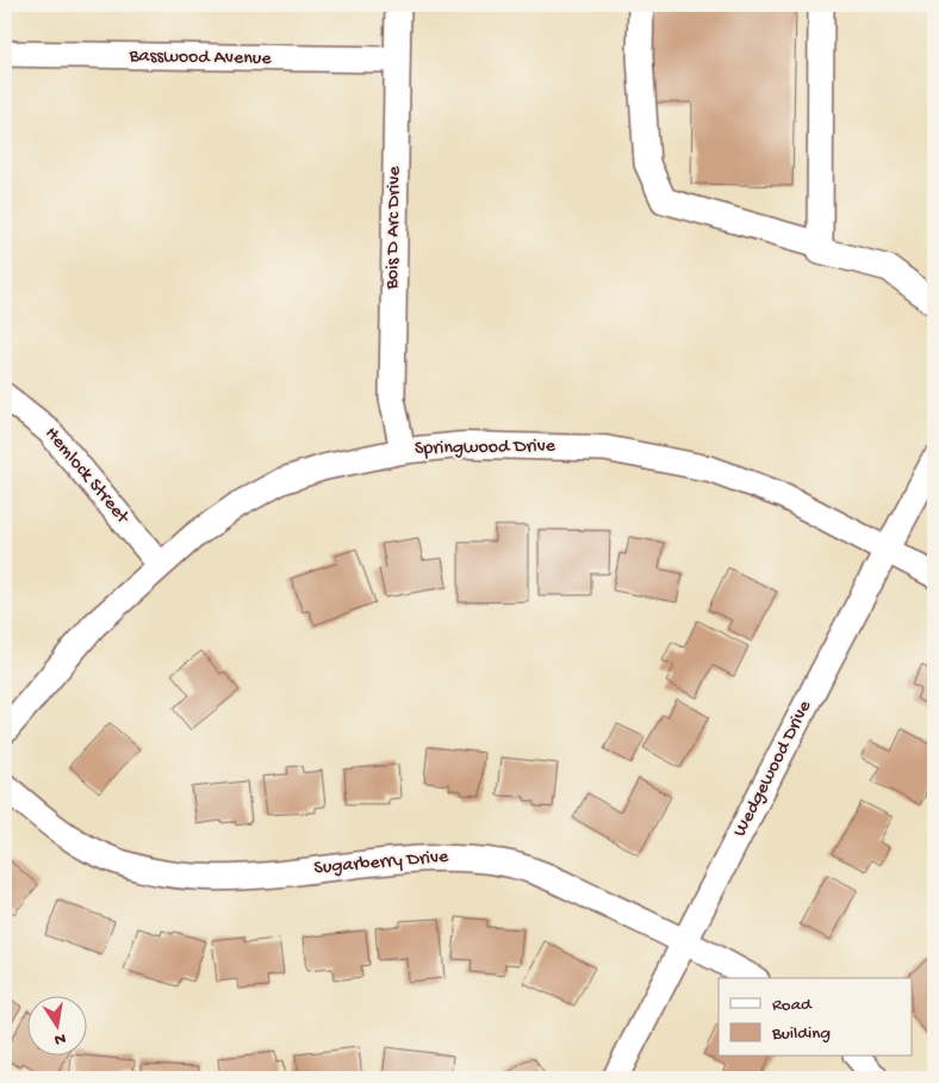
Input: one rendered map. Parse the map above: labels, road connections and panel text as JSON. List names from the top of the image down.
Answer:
{
  "streets": {
    "street": [
      "Basswood Avenue",
      "Bois D Arc Drive",
      "Springwood Drive",
      "Hemlock Street",
      "Wedgewood Drive",
      "Sugarberry Drive"
    ]
  },
  "crossings": [
    ["Basswood Avenue", "Bois D Arc Drive"],
    ["Bois D Arc Drive", "Springwood Drive"],
    ["Springwood Drive", "Hemlock Street"],
    ["Springwood Drive", "Wedgewood Drive"],
    ["Wedgewood Drive", "Sugarberry Drive"]
  ],
  "legend": ["Road", "Building"],
  "north": "bottom"
}
